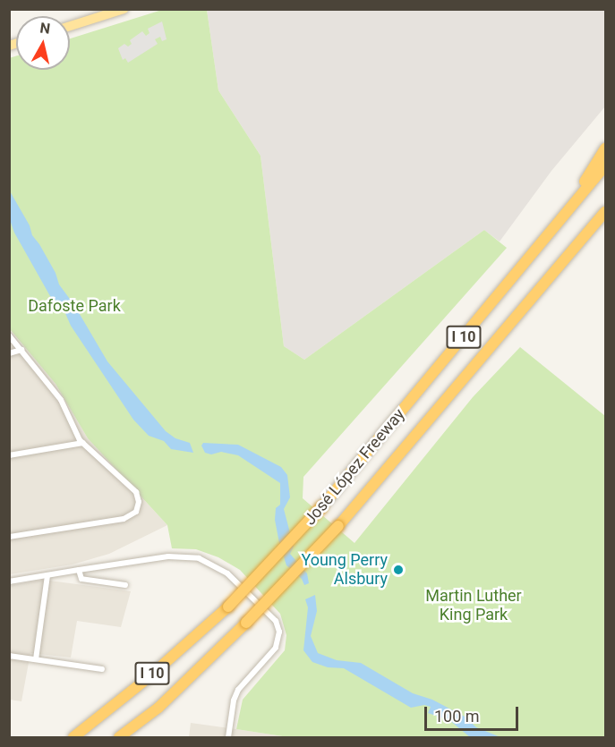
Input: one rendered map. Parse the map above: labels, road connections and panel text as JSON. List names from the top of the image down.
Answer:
{
  "streets": {
    "highway": ["I 10", "José López Freeway"]
  },
  "parks": ["Dafoste Park", "Martin Luther King Park"],
  "places": ["Young Perry Alsbury"],
  "scale_bar": "100 m",
  "north": "top"
}
